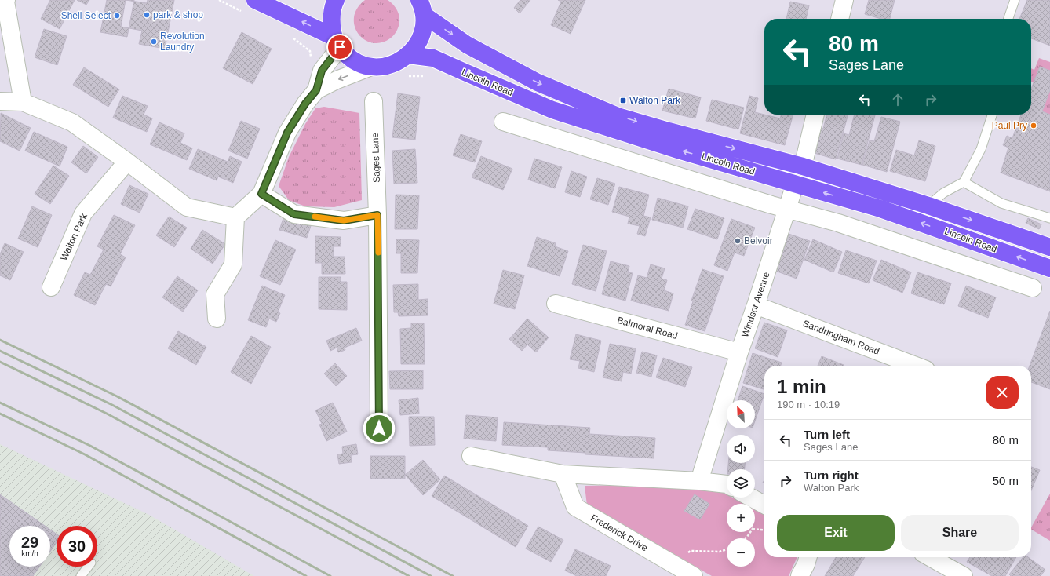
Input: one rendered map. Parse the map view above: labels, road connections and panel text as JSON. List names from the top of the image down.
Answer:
{
  "streets": {
    "highway": ["Lincoln Road"],
    "street": [
      "Sages Lane",
      "Walton Park",
      "Windsor Avenue",
      "Balmoral Road",
      "Sandringham Road",
      "Frederick Drive"
    ]
  },
  "crossings": [
    ["Lincoln Road", "Windsor Avenue"],
    ["Windsor Avenue", "Balmoral Road"],
    ["Windsor Avenue", "Sandringham Road"]
  ],
  "places": {
    "other": [
      "park & shop",
      "Shell Select",
      "Revolution Laundry",
      "Paul Pry",
      "Belvoir"
    ],
    "transit": ["Walton Park"]
  },
  "north": "top left",
  "page": {
    "turn": ["80 m", "Sages Lane"],
    "heading": ["1 min", "190 m · 10:19"],
    "map_buttons": ["+", "−"],
    "list": [
      {
        "name": "Turn left",
        "note": "Sages Lane",
        "value": "80 m"
      },
      {
        "name": "Turn right",
        "note": "Walton Park",
        "value": "50 m"
      }
    ],
    "buttons": ["Exit", "Share"],
    "speed": "29 km/h",
    "limit": "30"
  }
}
